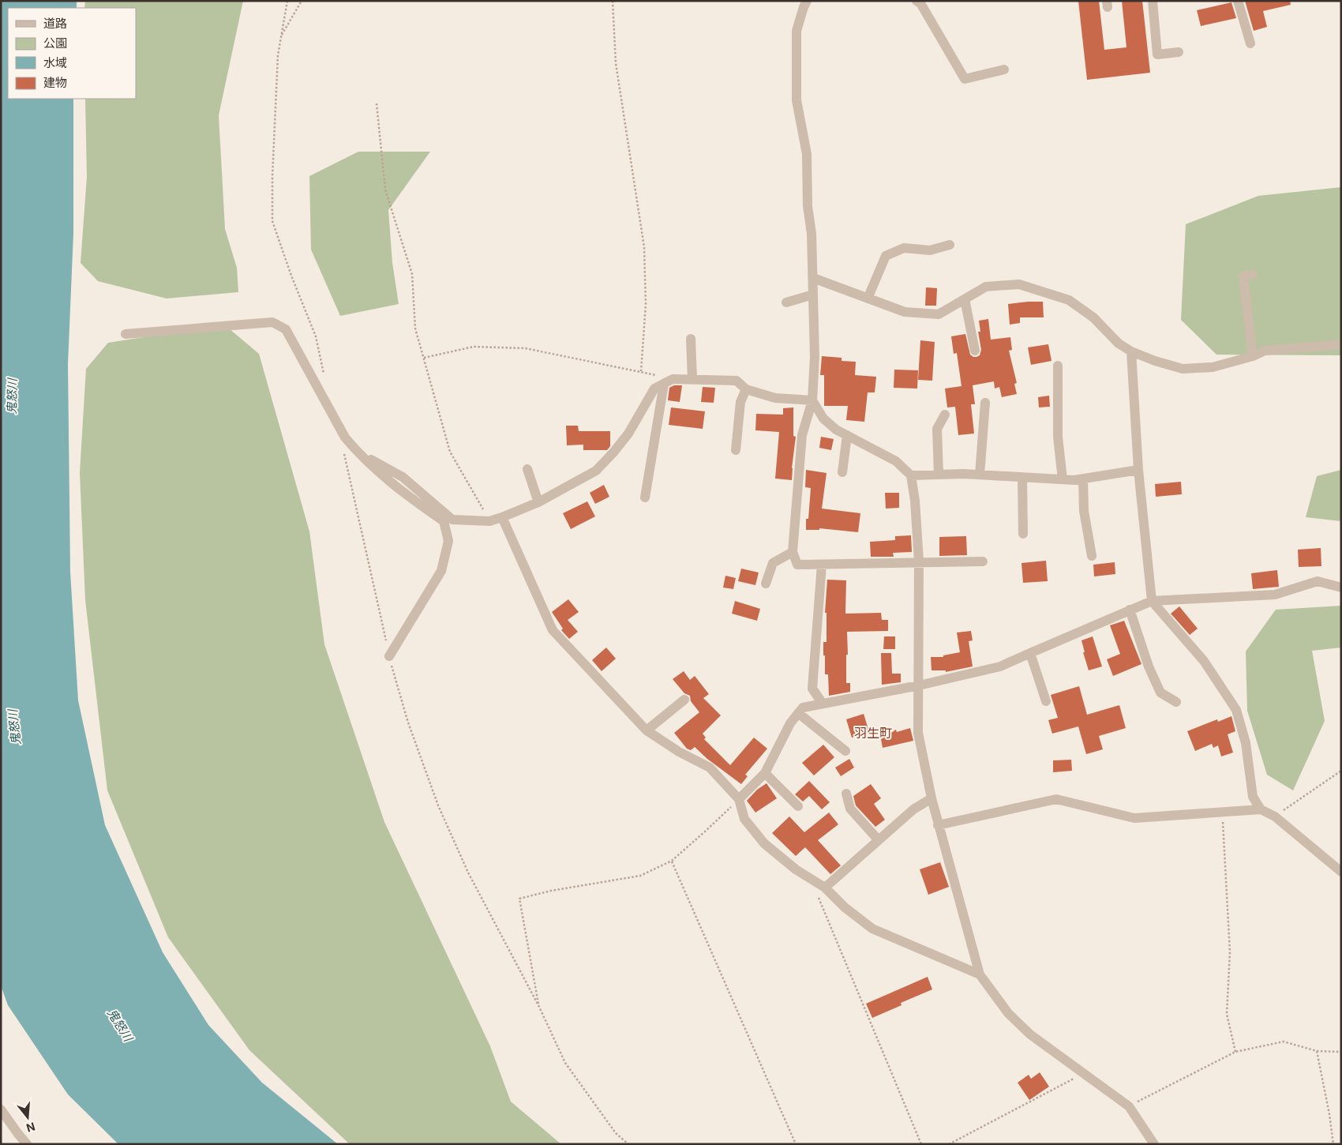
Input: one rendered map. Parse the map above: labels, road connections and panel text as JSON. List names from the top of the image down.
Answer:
{
  "districts": ["羽生町"],
  "water": ["鬼怒川"],
  "legend": [
    "道路",
    "公園",
    "水域",
    "建物"
  ],
  "north": "bottom"
}
